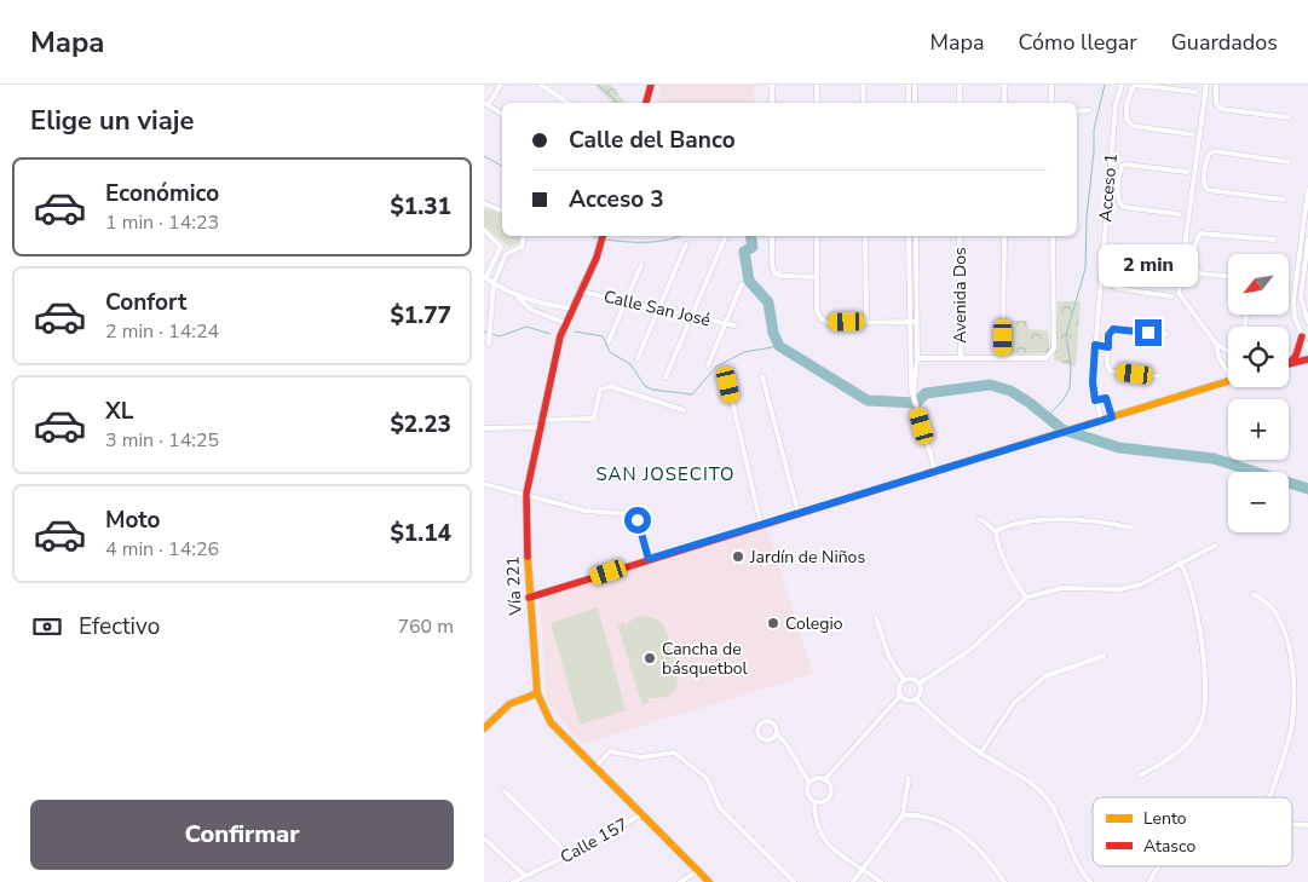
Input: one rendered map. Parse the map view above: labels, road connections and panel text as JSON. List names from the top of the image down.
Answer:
{
  "streets": {
    "street": [
      "Acceso 1",
      "Avenida Dos",
      "Calle San José",
      "Vía 221",
      "Calle 157"
    ]
  },
  "crossings": [
    ["Calle San José", "Vía 221"],
    ["Vía 221", "Calle 157"]
  ],
  "districts": ["SAN JOSECITO"],
  "places": ["Jardín de Niños", "Colegio", "Cancha de básquetbol"],
  "legend": ["Lento", "Atasco"],
  "north": "bottom left",
  "page": {
    "header": "Mapa",
    "nav": ["Mapa", "Cómo llegar", "Guardados"],
    "heading": "Elige un viaje",
    "banner": ["Calle del Banco", "Acceso 3"],
    "list": [
      {
        "name": "Económico",
        "note": "1 min · 14:23",
        "value": "$1.31"
      },
      {
        "name": "Confort",
        "note": "2 min · 14:24",
        "value": "$1.77"
      },
      {
        "name": "XL",
        "note": "3 min · 14:25",
        "value": "$2.23"
      },
      {
        "name": "Moto",
        "note": "4 min · 14:26",
        "value": "$1.14"
      }
    ],
    "bubble": "2 min",
    "map_buttons": ["+", "−"],
    "pay": ["Efectivo", "760 m"],
    "buttons": "Confirmar"
  }
}
